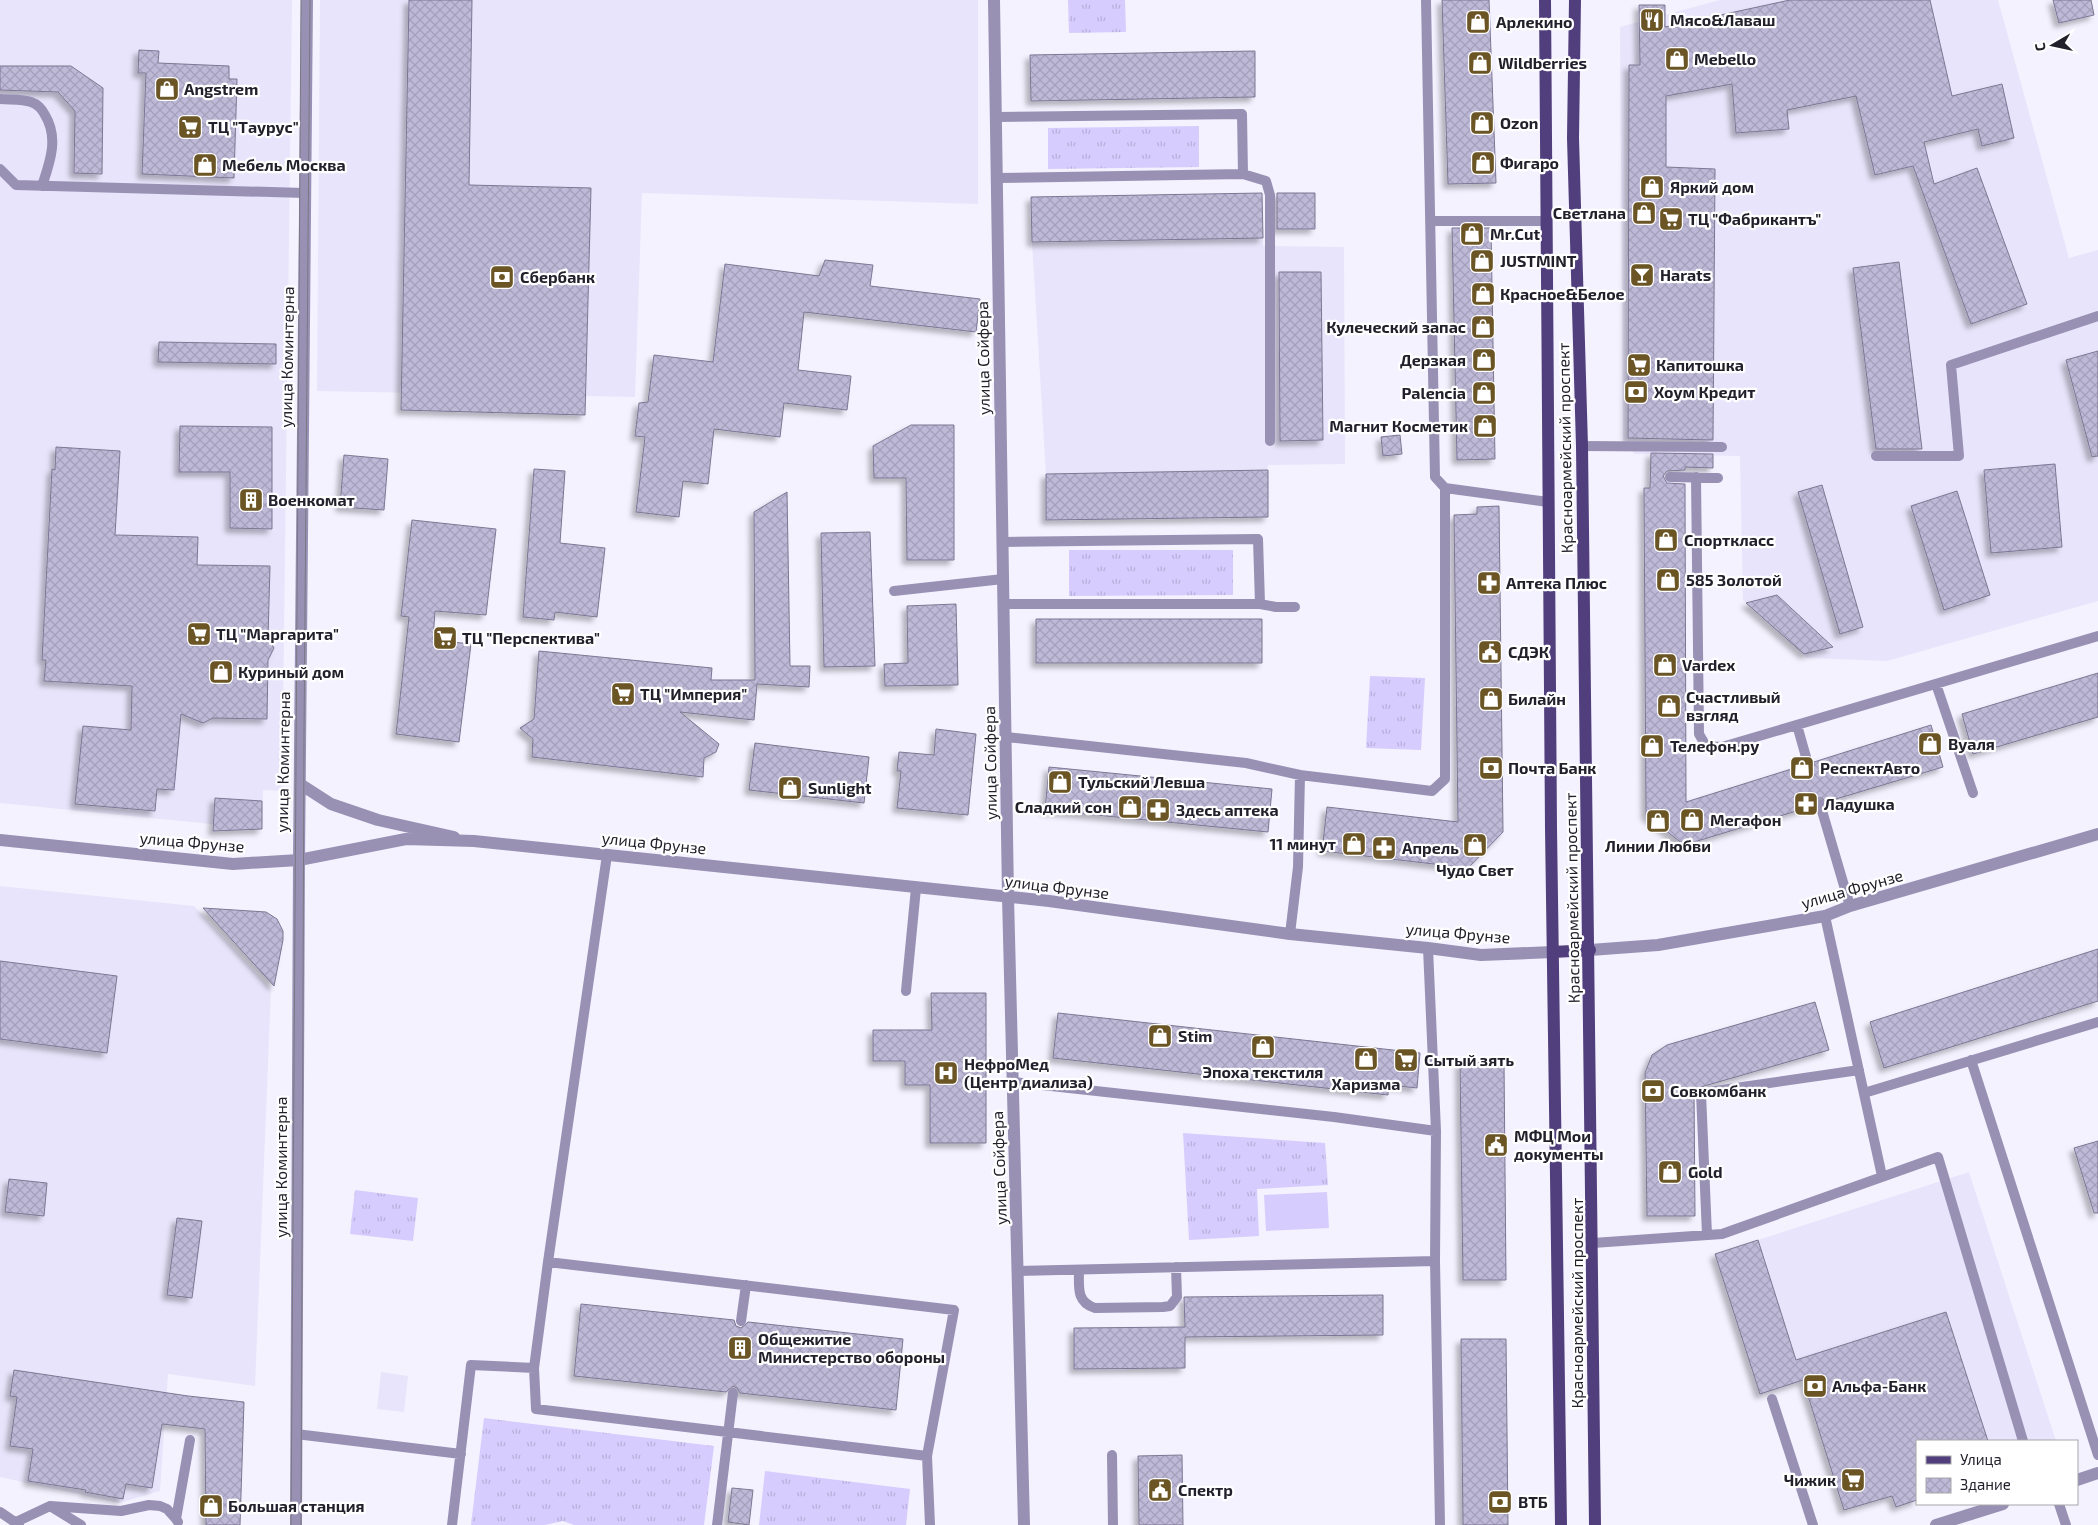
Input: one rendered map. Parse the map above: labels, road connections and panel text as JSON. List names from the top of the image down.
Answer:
{
  "streets": {
    "main road": ["Красноармейский проспект", "улица Фрунзе"],
    "street": ["улица Коминтерна", "улица Сойфера"]
  },
  "crossings": [
    ["улица Коминтерна", "улица Фрунзе"],
    ["улица Сойфера", "улица Фрунзе"],
    ["Красноармейский проспект", "улица Фрунзе"]
  ],
  "places": {
    "restaurant": ["Мясо&Лаваш"],
    "shop": [
      "Арлекино",
      "Mebello",
      "Wildberries",
      "Angstrem",
      "Ozon",
      "Фигаро",
      "Мебель Москва",
      "Яркий дом",
      "Светлана",
      "Mr.Cut",
      "JUSTMINT",
      "Красное&Белое",
      "Кулеческий запас",
      "Дерзкая",
      "Palencia",
      "Магнит Косметик",
      "Спорткласс",
      "585 Золотой",
      "Vardex",
      "Куриный дом",
      "Билайн",
      "Счастливый взгляд",
      "Вуаля",
      "Телефон.ру",
      "РеспектАвто",
      "Тульский Левша",
      "Sunlight",
      "Сладкий сон",
      "Мегафон",
      "Линии Любви",
      "11 минут",
      "Чудо Cвет",
      "Stim",
      "Эпоха текстиля",
      "Харизма",
      "Gold",
      "Большая станция"
    ],
    "supermarket": [
      "ТЦ \"Таурус\"",
      "ТЦ \"Фабрикантъ\"",
      "Капитошка",
      "ТЦ \"Маргарита\"",
      "ТЦ \"Перспектива\"",
      "ТЦ \"Империя\"",
      "Сытый зять",
      "Чижик"
    ],
    "bar": ["Harats"],
    "bank": [
      "Сбербанк",
      "Хоум Кредит",
      "Почта Банк",
      "Совкомбанк",
      "Альфа-Банк",
      "ВТБ"
    ],
    "building": ["Военкомат", "Общежитие Министерство обороны"],
    "pharmacy": [
      "Аптека Плюс",
      "Ладушка",
      "Здесь аптека",
      "Апрель"
    ],
    "public building": ["СДЭК", "МФЦ Мои документы", "Спектр"],
    "hospital": ["НефроМед (Центр диализа)"]
  },
  "legend": ["Улица", "Здание"],
  "north": "left"
}
